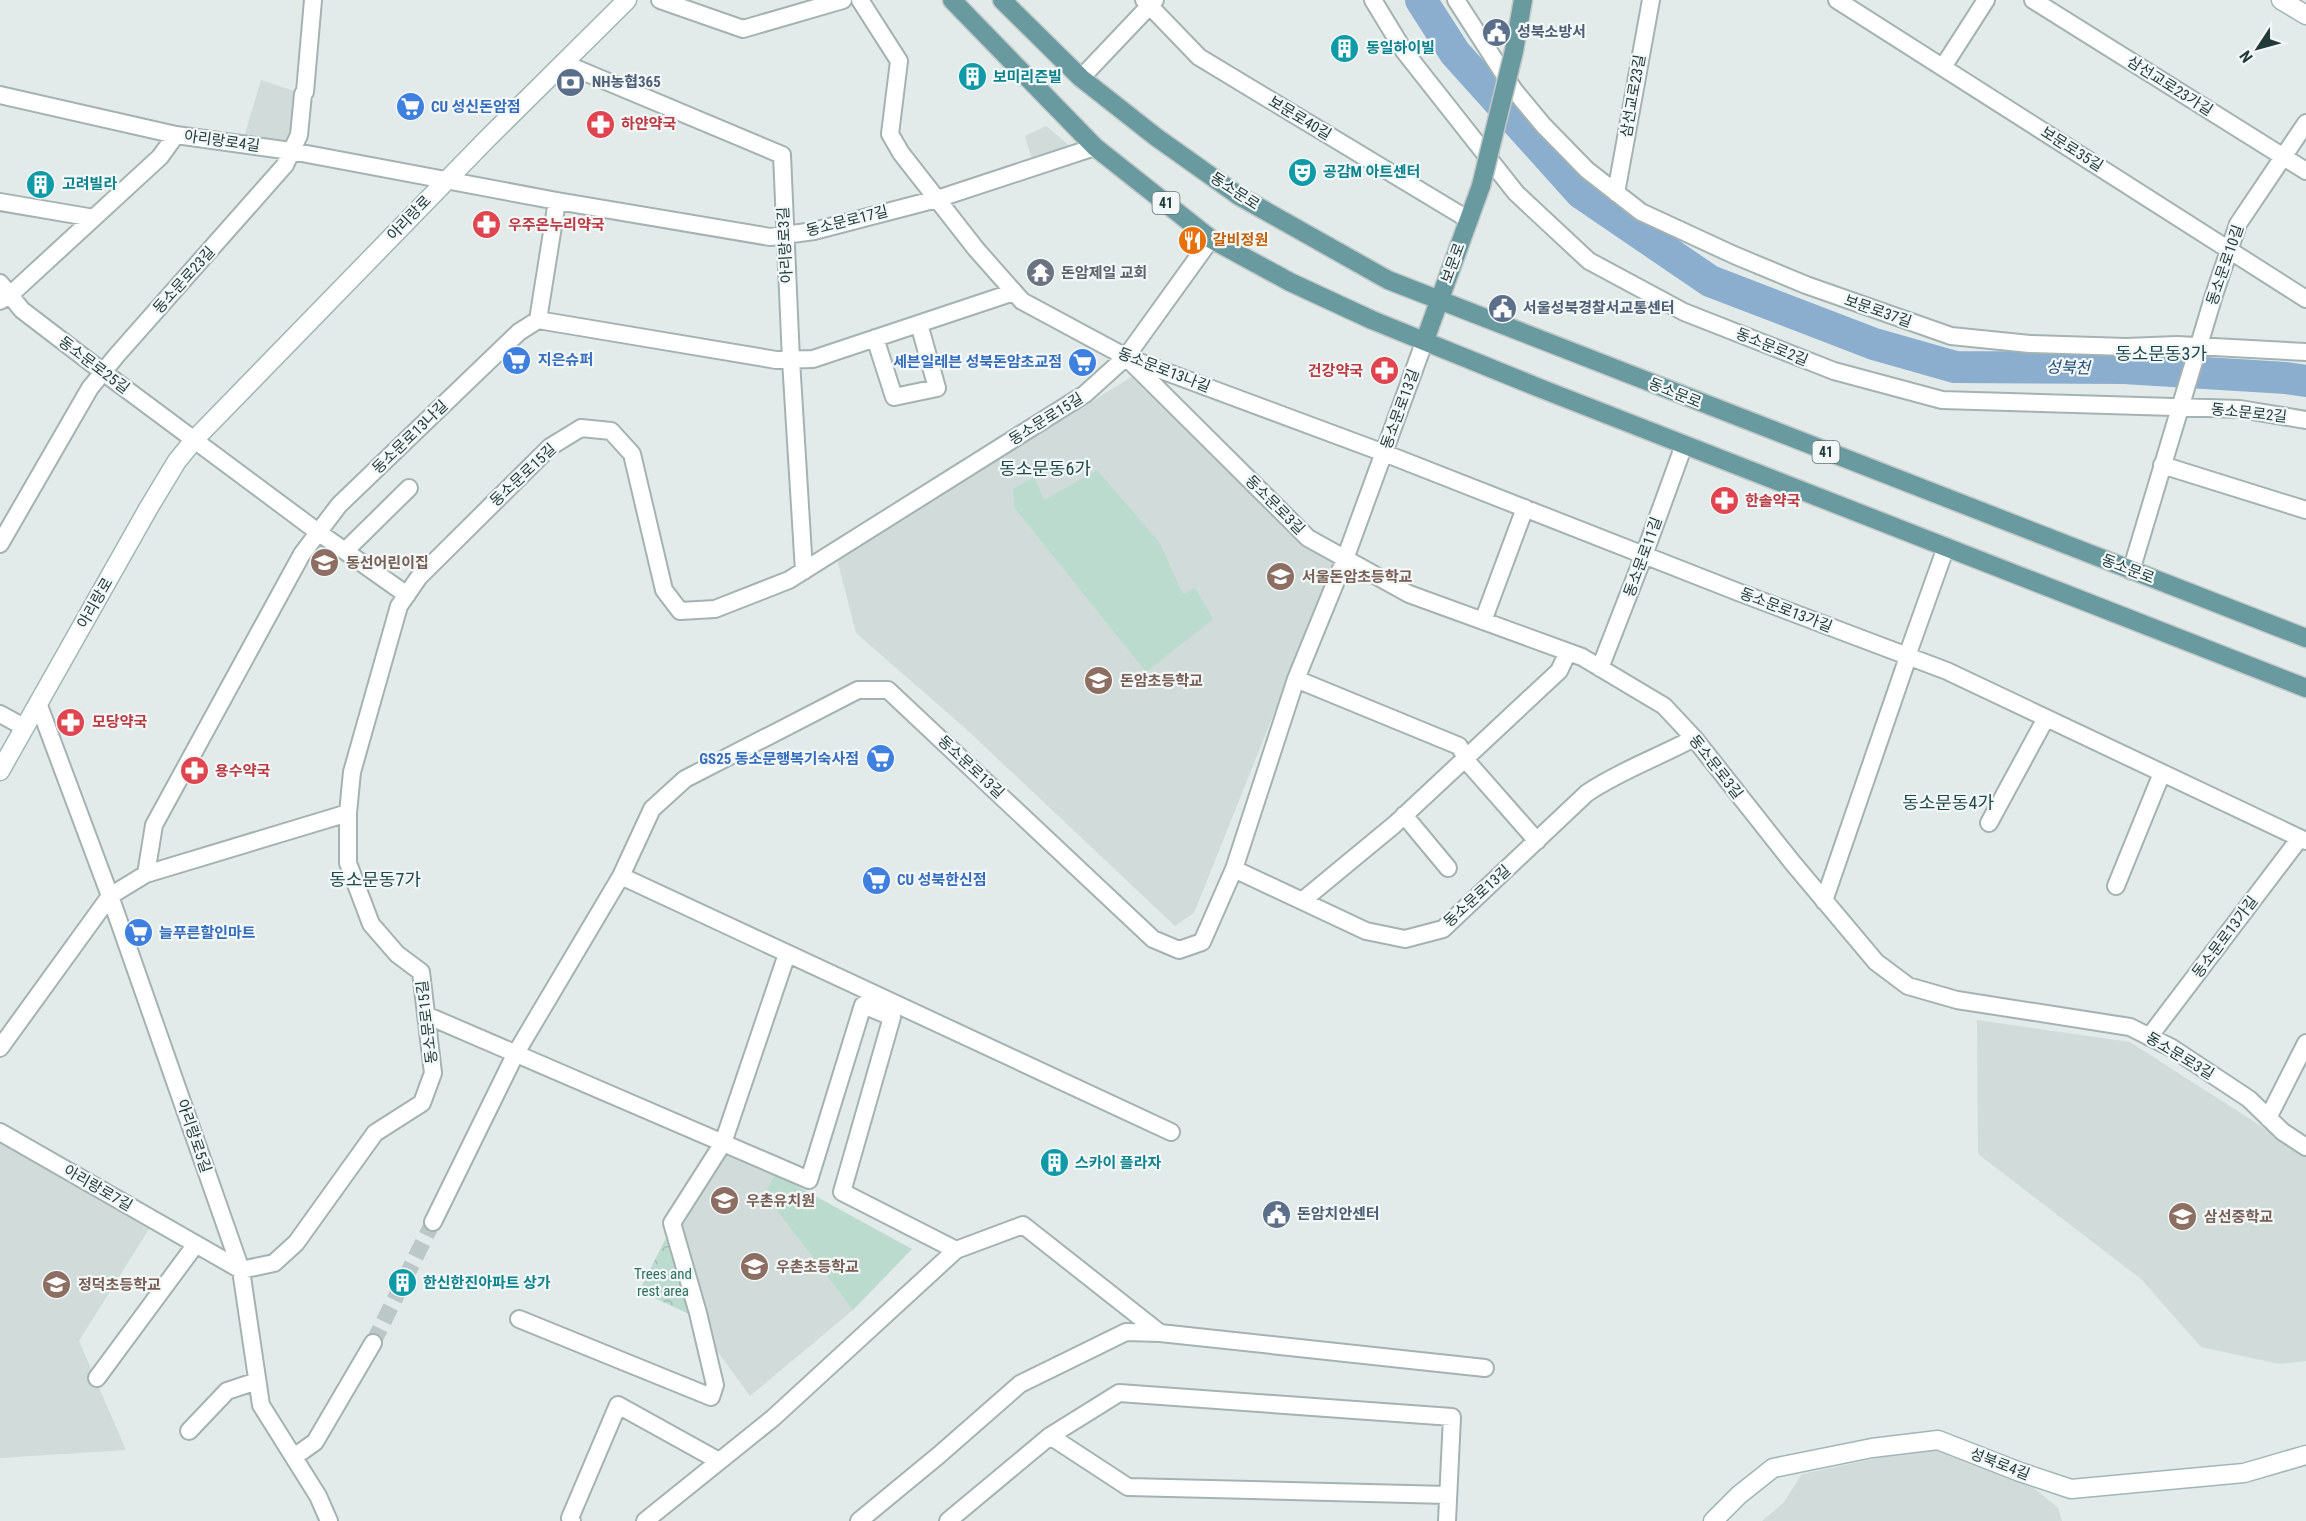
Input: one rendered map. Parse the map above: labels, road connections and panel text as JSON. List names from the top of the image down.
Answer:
{
  "streets": {
    "main road": [
      "동소문로",
      "41",
      "아리랑로",
      "보문로",
      "성북로4길"
    ],
    "street": [
      "삼선교로23가길",
      "삼선교로23길",
      "보문로40길",
      "아리랑로4길",
      "보문로35길",
      "동소문로17길",
      "아리랑로3길",
      "동소문로10길",
      "동소문로23길",
      "보문로37길",
      "동소문로2길",
      "동소문로25길",
      "동소문로13나길",
      "동소문로13길",
      "동소문로15길",
      "동소문로3길",
      "동소문로11길",
      "동소문로13가길",
      "아리랑로5길",
      "아리랑로7길"
    ]
  },
  "crossings": [
    ["삼선교로23가길", "동소문로10길"],
    ["삼선교로23길", "보문로37길"],
    ["보문로40길", "보문로"],
    ["아리랑로4길", "아리랑로"],
    ["아리랑로4길", "동소문로17길"],
    ["아리랑로4길", "동소문로23길"],
    ["보문로35길", "동소문로10길"],
    ["동소문로", "보문로"],
    ["41", "동소문로17길"],
    ["41", "보문로"],
    ["41", "동소문로13길"],
    ["41", "동소문로15길"],
    ["41", "동소문로11길"],
    ["아리랑로", "동소문로17길"],
    ["아리랑로", "아리랑로3길"],
    ["아리랑로", "동소문로25길"],
    ["아리랑로", "아리랑로5길"],
    ["동소문로17길", "아리랑로3길"],
    ["아리랑로3길", "동소문로15길"],
    ["보문로", "동소문로13길"],
    ["동소문로10길", "보문로37길"],
    ["동소문로10길", "동소문로2길"],
    ["동소문로23길", "동소문로25길"],
    ["동소문로13나길", "동소문로13길"],
    ["동소문로13나길", "동소문로15길"],
    ["동소문로13나길", "동소문로3길"],
    ["동소문로13나길", "동소문로13가길"],
    ["동소문로13길", "동소문로3길"],
    ["동소문로13길", "동소문로13가길"],
    ["동소문로15길", "동소문로3길"],
    ["동소문로15길", "아리랑로5길"],
    ["동소문로15길", "아리랑로7길"],
    ["동소문로3길", "동소문로11길"],
    ["동소문로3길", "동소문로13가길"],
    ["동소문로11길", "동소문로13가길"],
    ["아리랑로5길", "아리랑로7길"]
  ],
  "districts": [
    "동소문동3가",
    "동소문동6가",
    "동소문동4가",
    "동소문동7가"
  ],
  "water": ["성북천"],
  "parks": ["Trees and rest area"],
  "places": {
    "public building": ["성북소방서", "서울성북경찰서교통센터", "돈암치안센터"],
    "building": [
      "동일하이빌",
      "보미리즌빌",
      "고려빌라",
      "스카이 플라자",
      "한신한진아파트 상가"
    ],
    "bank": ["NH농협365"],
    "supermarket": [
      "CU 성신돈암점",
      "지은슈퍼",
      "세븐일레븐 성북돈암초교점",
      "GS25 동소문행복기숙사점",
      "CU 성북한신점",
      "늘푸른할인마트"
    ],
    "pharmacy": [
      "하얀약국",
      "우주온누리약국",
      "건강약국",
      "한솔약국",
      "모당약국",
      "용수약국"
    ],
    "theatre": ["공감M 아트센터"],
    "restaurant": ["갈비정원"],
    "temple": ["돈암제일 교회"],
    "school or university": [
      "동선어린이집",
      "서울돈암초등학교",
      "돈암초등학교",
      "우촌유치원",
      "삼선중학교",
      "우촌초등학교",
      "정덕초등학교"
    ]
  },
  "north": "bottom left"
}
